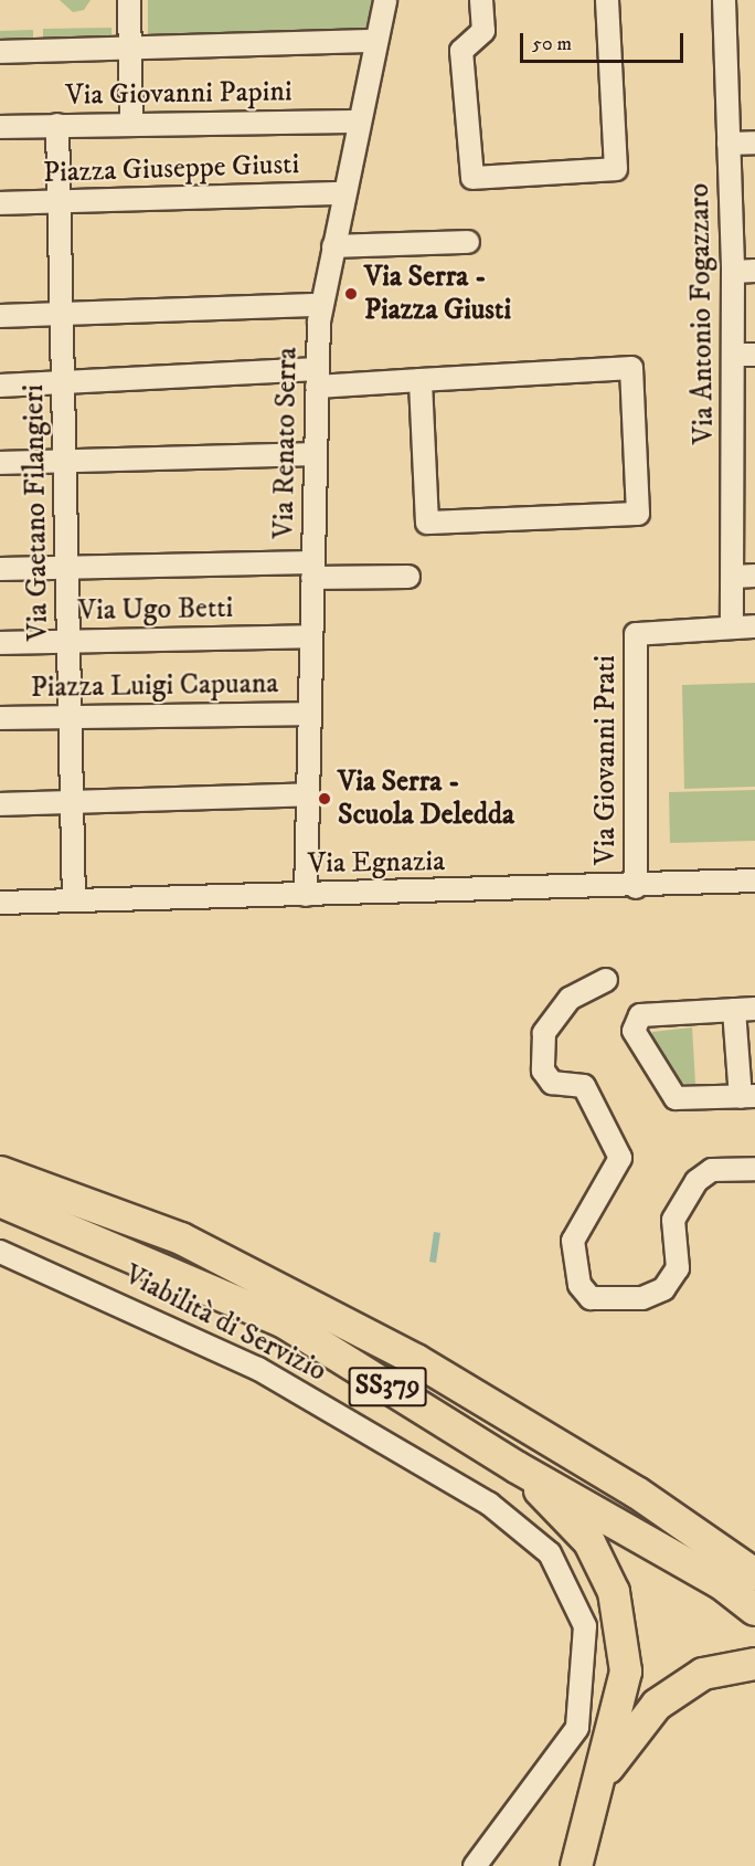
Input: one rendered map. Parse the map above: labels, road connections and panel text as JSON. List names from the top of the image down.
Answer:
{
  "streets": {
    "highway": ["SS379"],
    "street": [
      "Via Giovanni Papini",
      "Piazza Giuseppe Giusti",
      "Via Antonio Fogazzaro",
      "Via Renato Serra",
      "Via Gaetano Filangieri",
      "Via Ugo Betti",
      "Piazza Luigi Capuana",
      "Via Giovanni Prati",
      "Via Egnazia",
      "Viabilità di Servizio"
    ]
  },
  "crossings": [
    ["Via Giovanni Papini", "Via Renato Serra"],
    ["Via Giovanni Papini", "Via Gaetano Filangieri"],
    ["Piazza Giuseppe Giusti", "Via Renato Serra"],
    ["Piazza Giuseppe Giusti", "Via Gaetano Filangieri"],
    ["Via Antonio Fogazzaro", "Via Giovanni Prati"],
    ["Via Renato Serra", "Via Ugo Betti"],
    ["Via Renato Serra", "Piazza Luigi Capuana"],
    ["Via Renato Serra", "Via Egnazia"],
    ["Via Gaetano Filangieri", "Via Ugo Betti"],
    ["Via Gaetano Filangieri", "Piazza Luigi Capuana"],
    ["Via Gaetano Filangieri", "Via Egnazia"],
    ["Via Giovanni Prati", "Via Egnazia"]
  ],
  "places": ["Via Serra - Piazza Giusti", "Via Serra - Scuola Deledda"],
  "scale_bar": "50 m"
}
